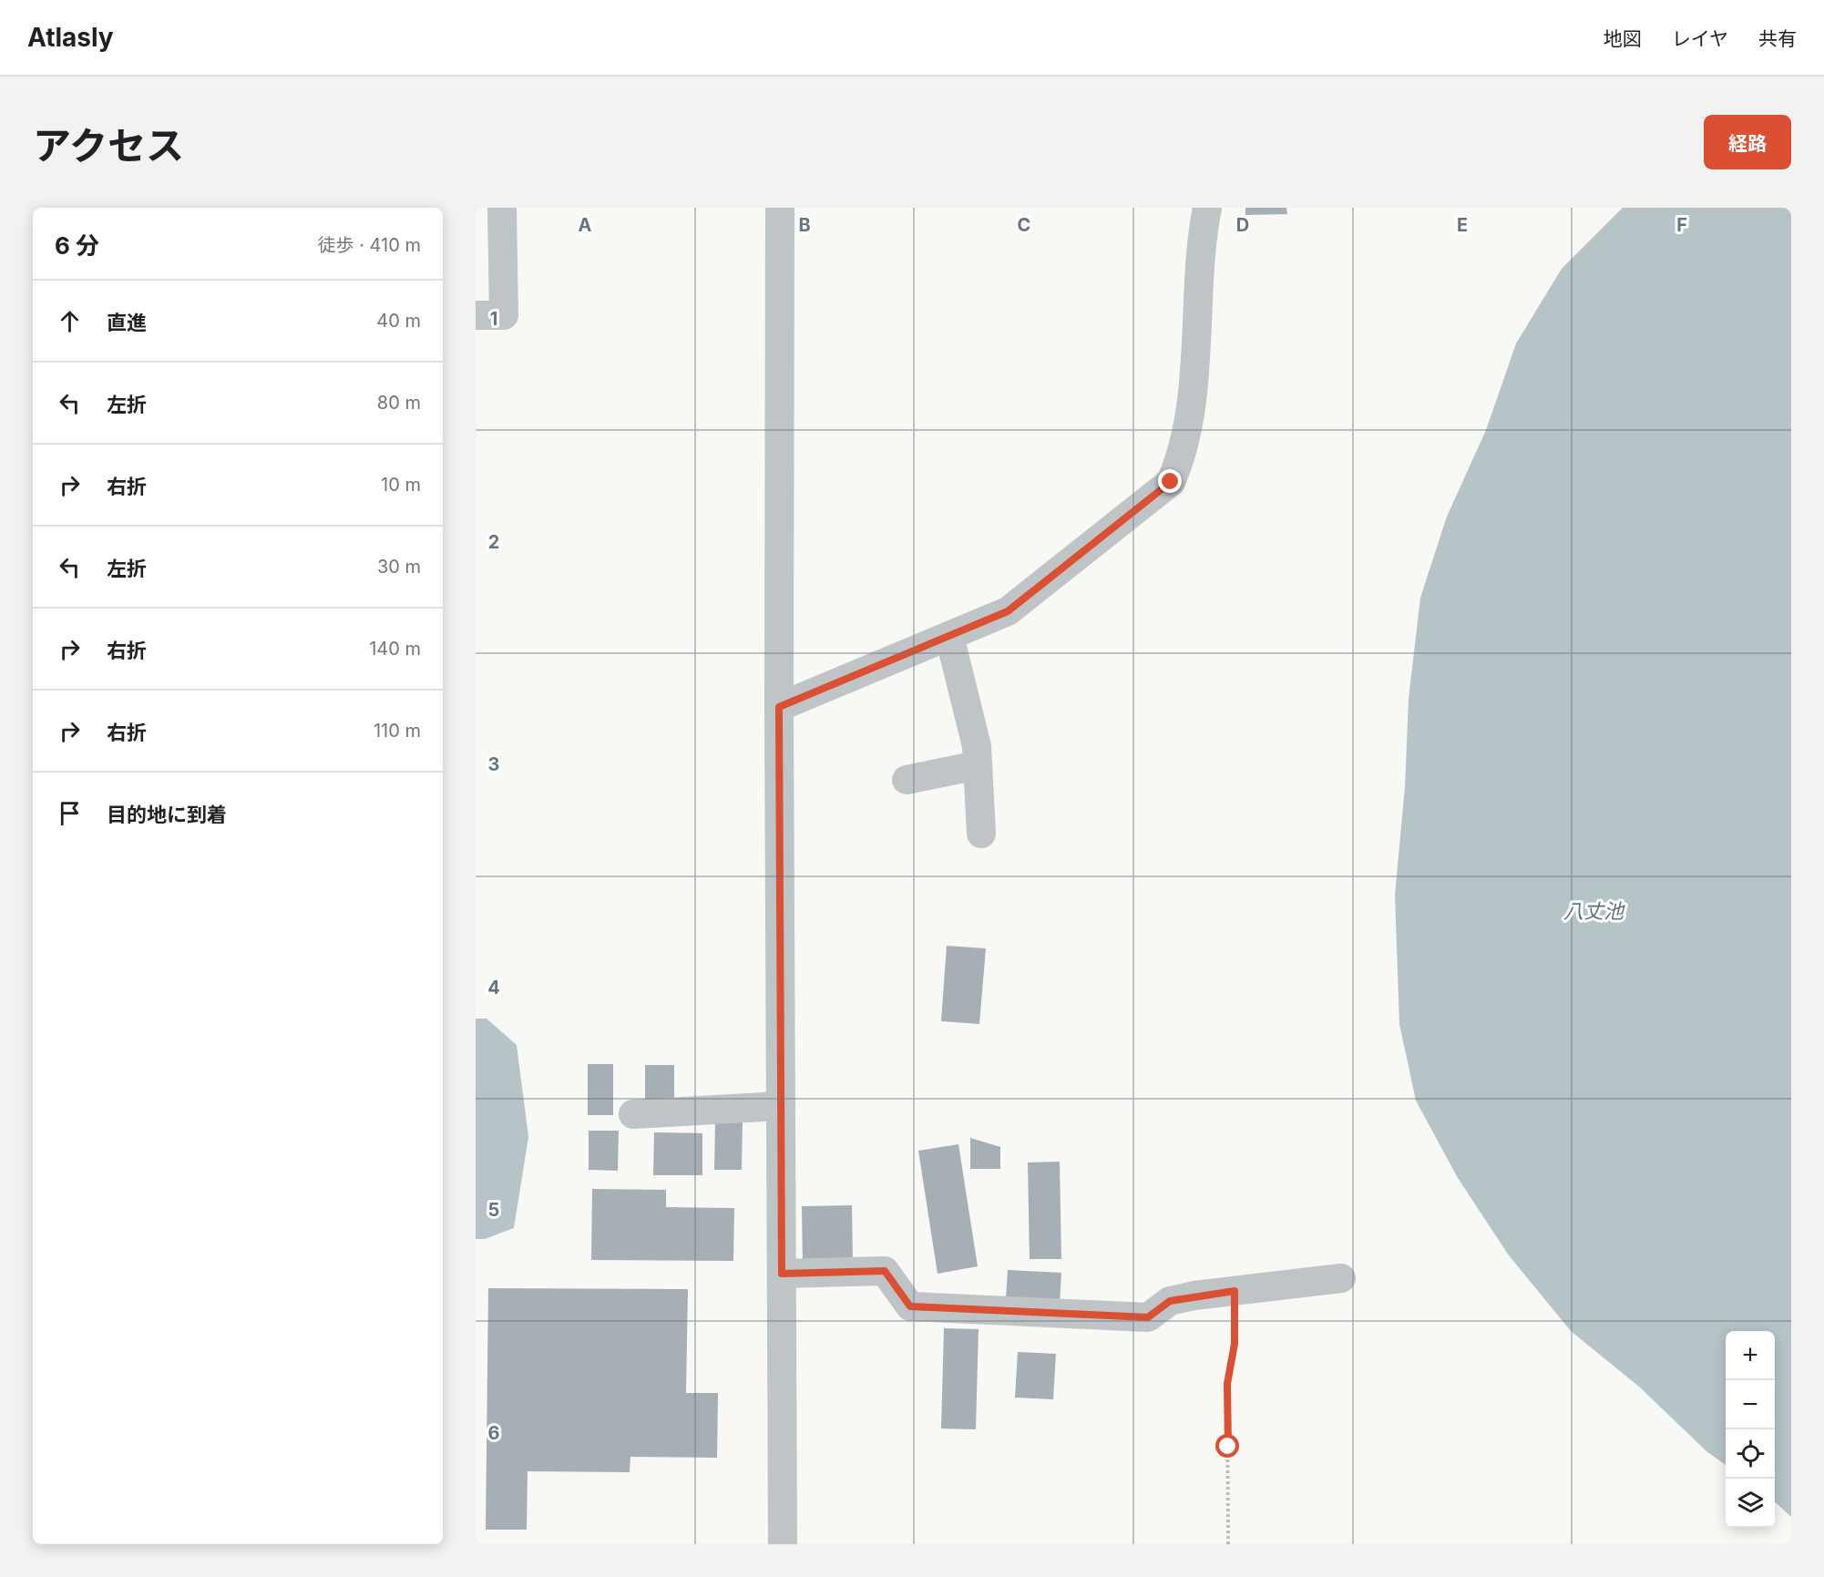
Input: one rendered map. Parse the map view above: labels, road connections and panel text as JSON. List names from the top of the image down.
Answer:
{
  "water": ["八丈池"],
  "page": {
    "header": "Atlasly",
    "nav": ["地図", "レイヤ", "共有"],
    "title": "アクセス",
    "buttons": "経路",
    "heading": ["6 分", "徒歩 · 410 m"],
    "list": [
      ["直進", "40 m"],
      ["左折", "80 m"],
      ["右折", "10 m"],
      ["左折", "30 m"],
      ["右折", "140 m"],
      ["右折", "110 m"],
      "目的地に到着"
    ],
    "map_buttons": ["+", "−"]
  },
  "grid": {
    "columns": [
      "A",
      "B",
      "C",
      "D",
      "E",
      "F"
    ],
    "rows": [
      "1",
      "2",
      "3",
      "4",
      "5",
      "6"
    ]
  }
}
